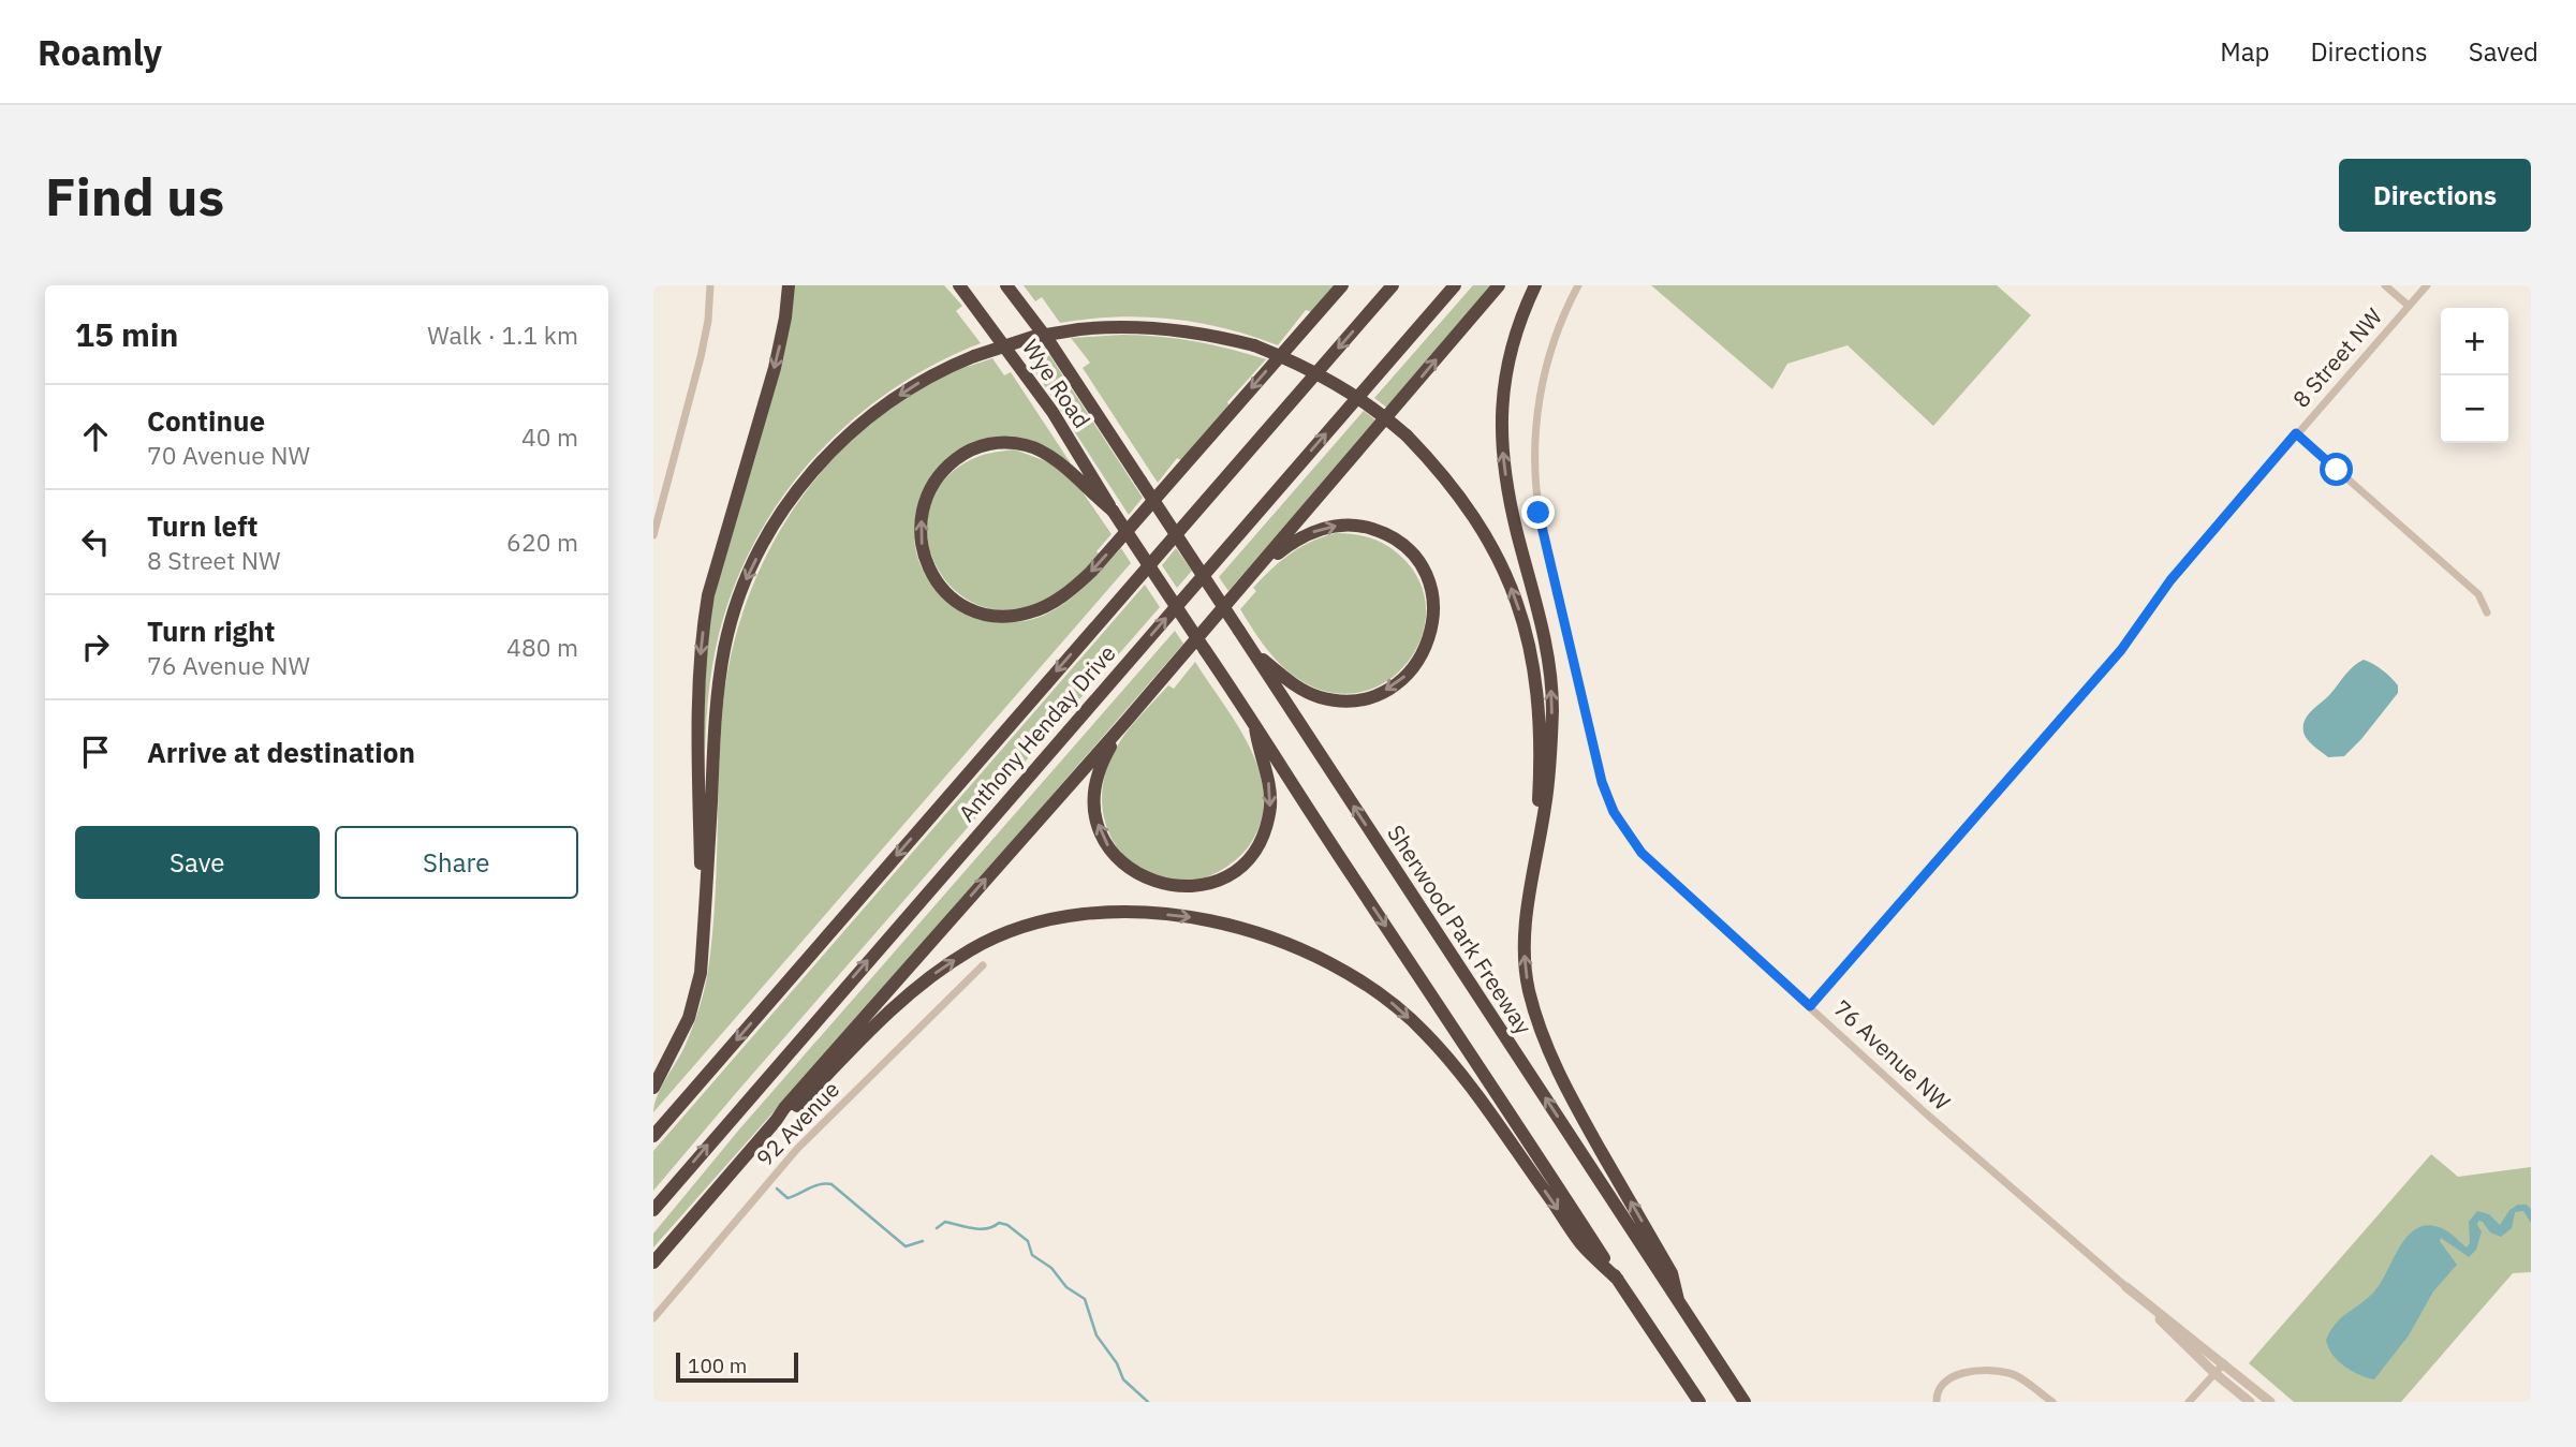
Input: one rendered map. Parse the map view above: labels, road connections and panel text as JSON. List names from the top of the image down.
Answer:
{
  "streets": {
    "highway": ["Wye Road", "Anthony Henday Drive", "Sherwood Park Freeway"],
    "street": ["8 Street NW", "76 Avenue NW", "92 Avenue"]
  },
  "crossings": [
    ["8 Street NW", "76 Avenue NW"],
    ["Wye Road", "Sherwood Park Freeway"]
  ],
  "scale_bar": "100 m",
  "page": {
    "header": "Roamly",
    "nav": ["Map", "Directions", "Saved"],
    "buttons": [
      "Directions",
      ["Save", "Share"]
    ],
    "title": "Find us",
    "heading": ["15 min", "Walk · 1.1 km"],
    "map_buttons": ["+", "−"],
    "list": [
      ["Continue", "70 Avenue NW", "40 m"],
      ["Turn left", "8 Street NW", "620 m"],
      ["Turn right", "76 Avenue NW", "480 m"],
      "Arrive at destination"
    ],
    "scale": "100 m"
  }
}
